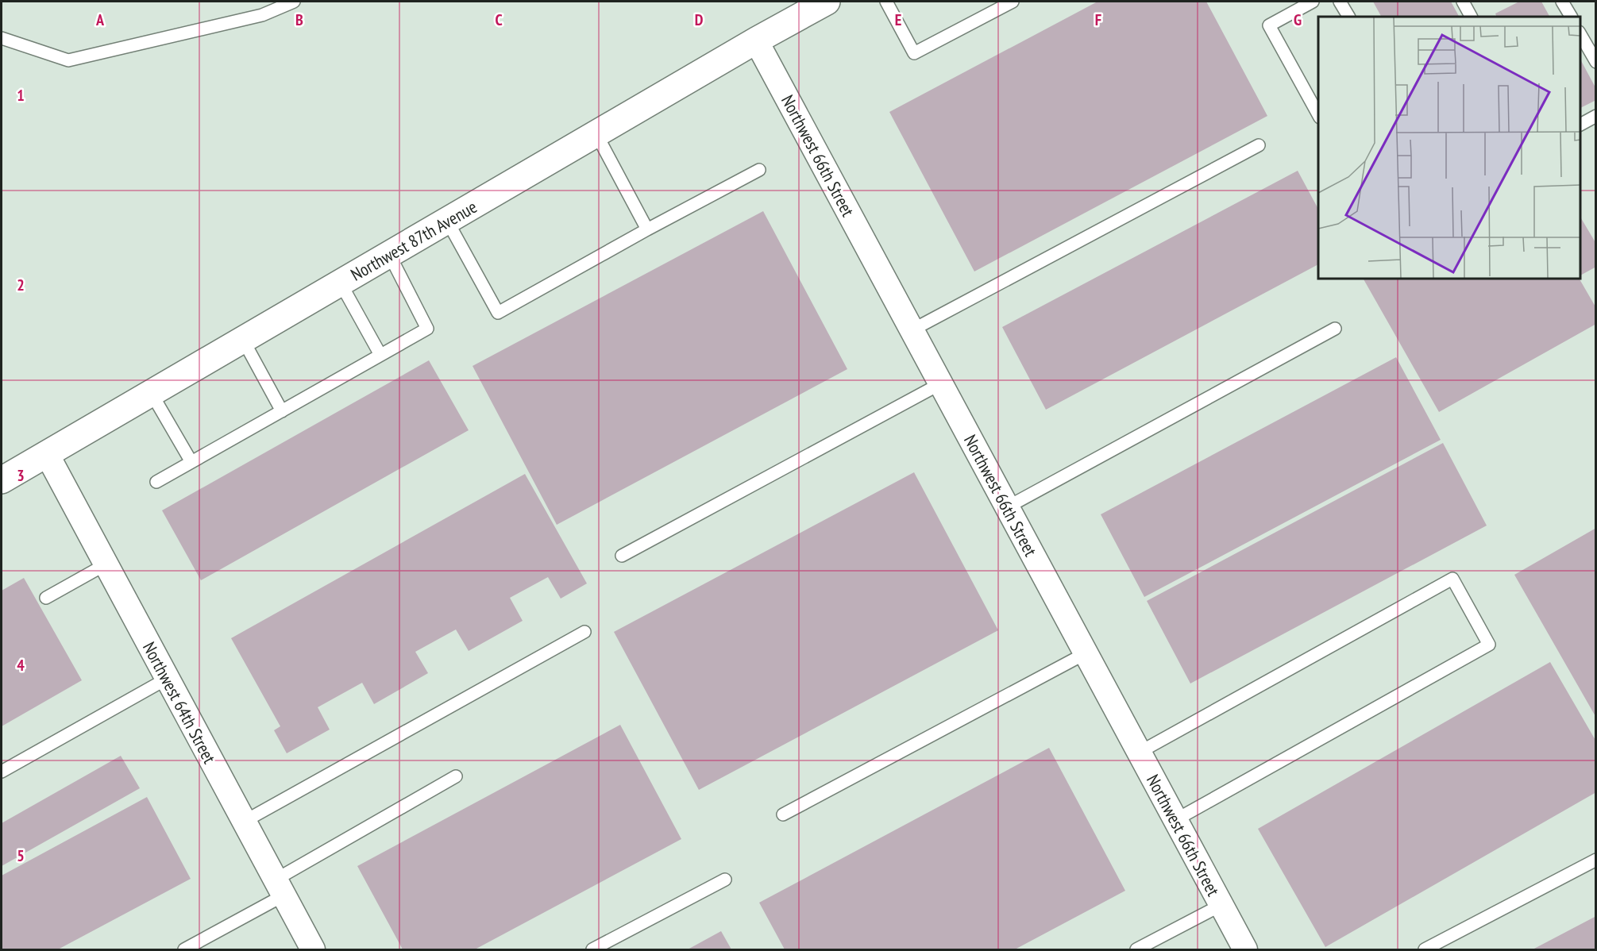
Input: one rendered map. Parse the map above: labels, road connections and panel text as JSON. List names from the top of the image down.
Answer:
{
  "streets": {
    "main road": ["Northwest 87th Avenue"],
    "street": ["Northwest 66th Street", "Northwest 64th Street"]
  },
  "crossings": [
    ["Northwest 66th Street", "Northwest 87th Avenue"],
    ["Northwest 87th Avenue", "Northwest 64th Street"]
  ],
  "grid": {
    "columns": [
      "A",
      "B",
      "C",
      "D",
      "E",
      "F",
      "G"
    ],
    "rows": [
      "1",
      "2",
      "3",
      "4",
      "5"
    ]
  }
}
